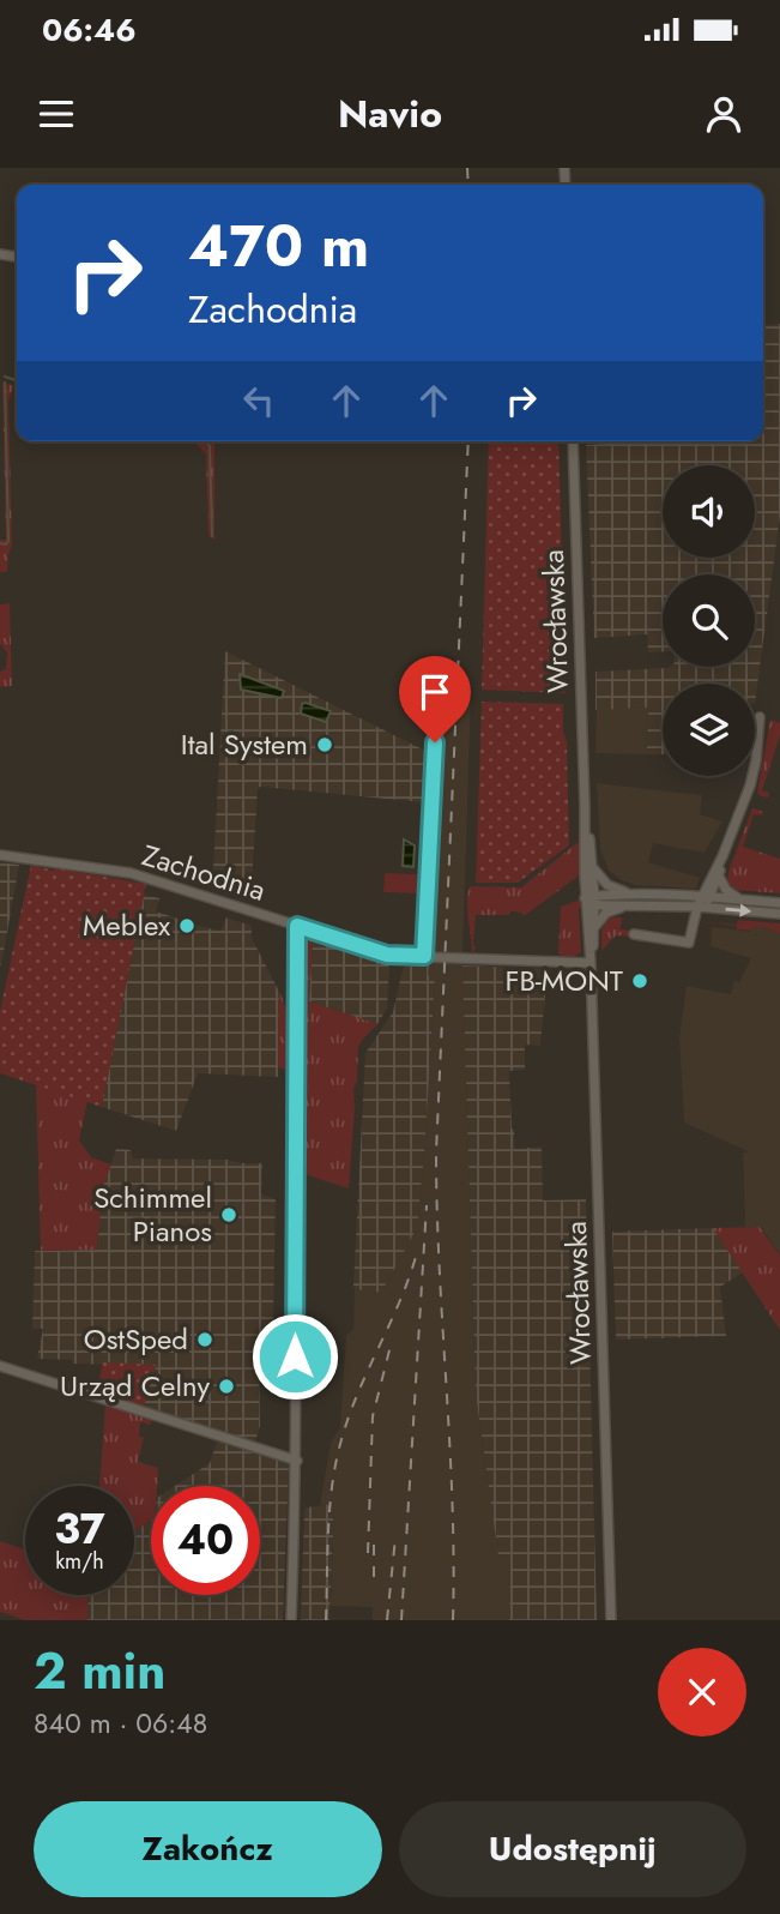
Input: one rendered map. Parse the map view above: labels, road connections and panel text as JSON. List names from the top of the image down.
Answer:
{
  "streets": {
    "street": ["Wrocławska", "Zachodnia"]
  },
  "crossings": [
    ["Wrocławska", "Zachodnia"]
  ],
  "places": [
    "Ital System",
    "Meblex",
    "FB-MONT",
    "Schimmel Pianos",
    "OstSped",
    "Urząd Celny"
  ],
  "page": {
    "status": "06:46",
    "header": "Navio",
    "turn": ["470 m", "Zachodnia"],
    "speed": "37 km/h",
    "limit": "40",
    "heading": ["2 min", "840 m · 06:48"],
    "buttons": ["Zakończ", "Udostępnij"]
  }
}
